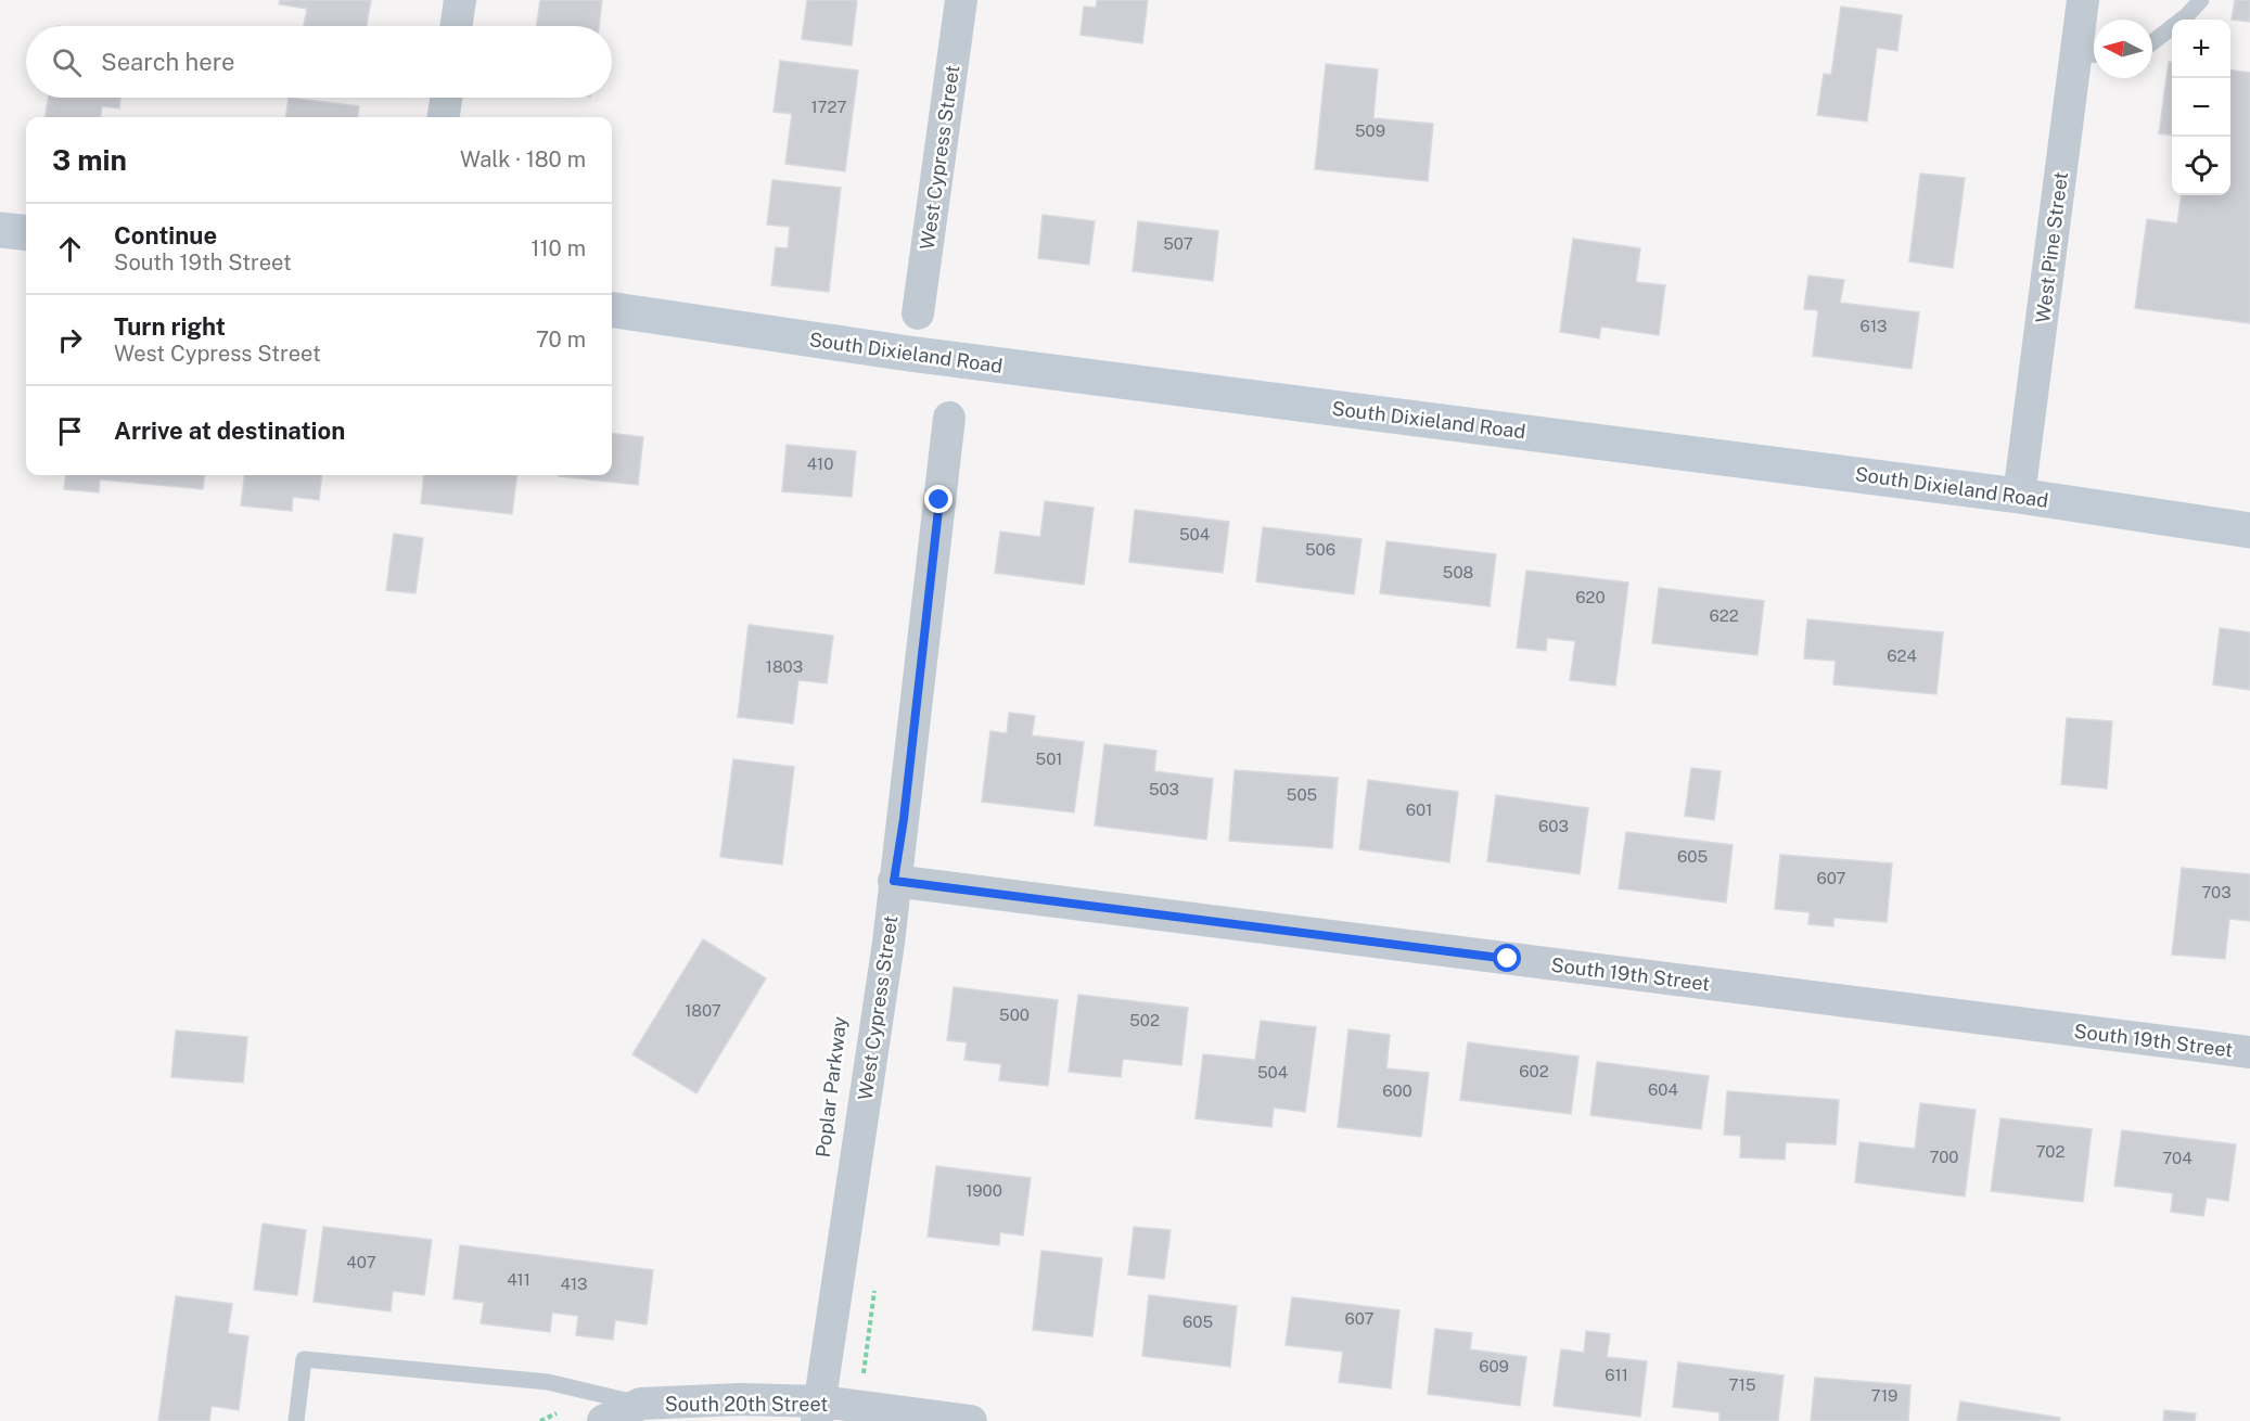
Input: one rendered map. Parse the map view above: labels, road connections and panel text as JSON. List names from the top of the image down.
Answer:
{
  "streets": {
    "main road": ["South Dixieland Road"],
    "street": [
      "West Cypress Street",
      "West Pine Street",
      "South 19th Street",
      "South 20th Street"
    ]
  },
  "crossings": [
    ["West Cypress Street", "South 19th Street"],
    ["West Cypress Street", "South 20th Street"],
    ["West Pine Street", "South Dixieland Road"]
  ],
  "house_numbers": [
    "1727",
    "509",
    "507",
    "613",
    "410",
    "504",
    "506",
    "508",
    "620",
    "622",
    "624",
    "1803",
    "501",
    "503",
    "505",
    "601",
    "603",
    "605",
    "607",
    "703",
    "1807",
    "500",
    "502",
    "602",
    "504",
    "604",
    "600",
    "702",
    "700",
    "704",
    "1900",
    "407",
    "411",
    "413",
    "607",
    "605",
    "609",
    "611",
    "715",
    "719"
  ],
  "north": "left",
  "page": {
    "map_buttons": ["+", "−"],
    "search": "Search here",
    "heading": ["3 min", "Walk · 180 m"],
    "list": [
      ["Continue", "South 19th Street", "110 m"],
      ["Turn right", "West Cypress Street", "70 m"],
      "Arrive at destination"
    ]
  }
}
